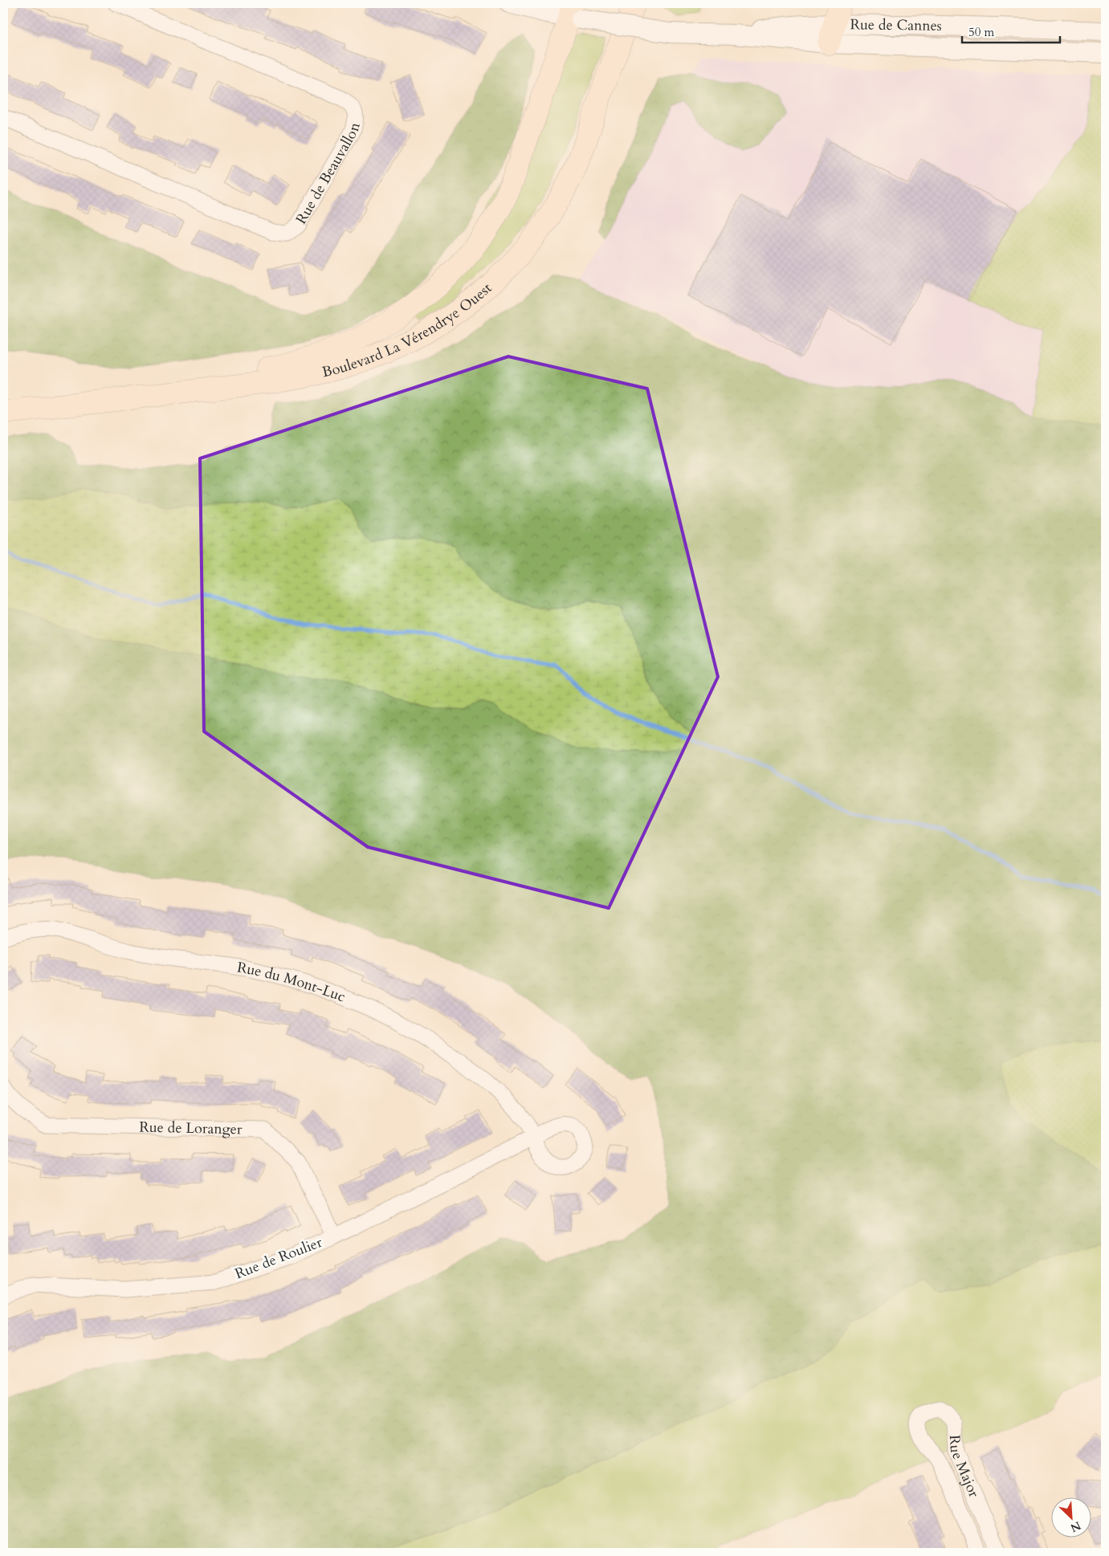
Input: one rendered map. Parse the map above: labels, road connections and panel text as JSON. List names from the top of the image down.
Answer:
{
  "streets": {
    "main road": ["Boulevard La Vérendrye Ouest"],
    "street": [
      "Rue de Cannes",
      "Rue de Beauvallon",
      "Rue du Mont-Luc",
      "Rue de Loranger",
      "Rue de Roulier",
      "Rue Major"
    ]
  },
  "crossings": [
    ["Rue du Mont-Luc", "Rue de Roulier"],
    ["Rue de Loranger", "Rue de Roulier"]
  ],
  "scale_bar": "50 m",
  "north": "bottom right"
}
